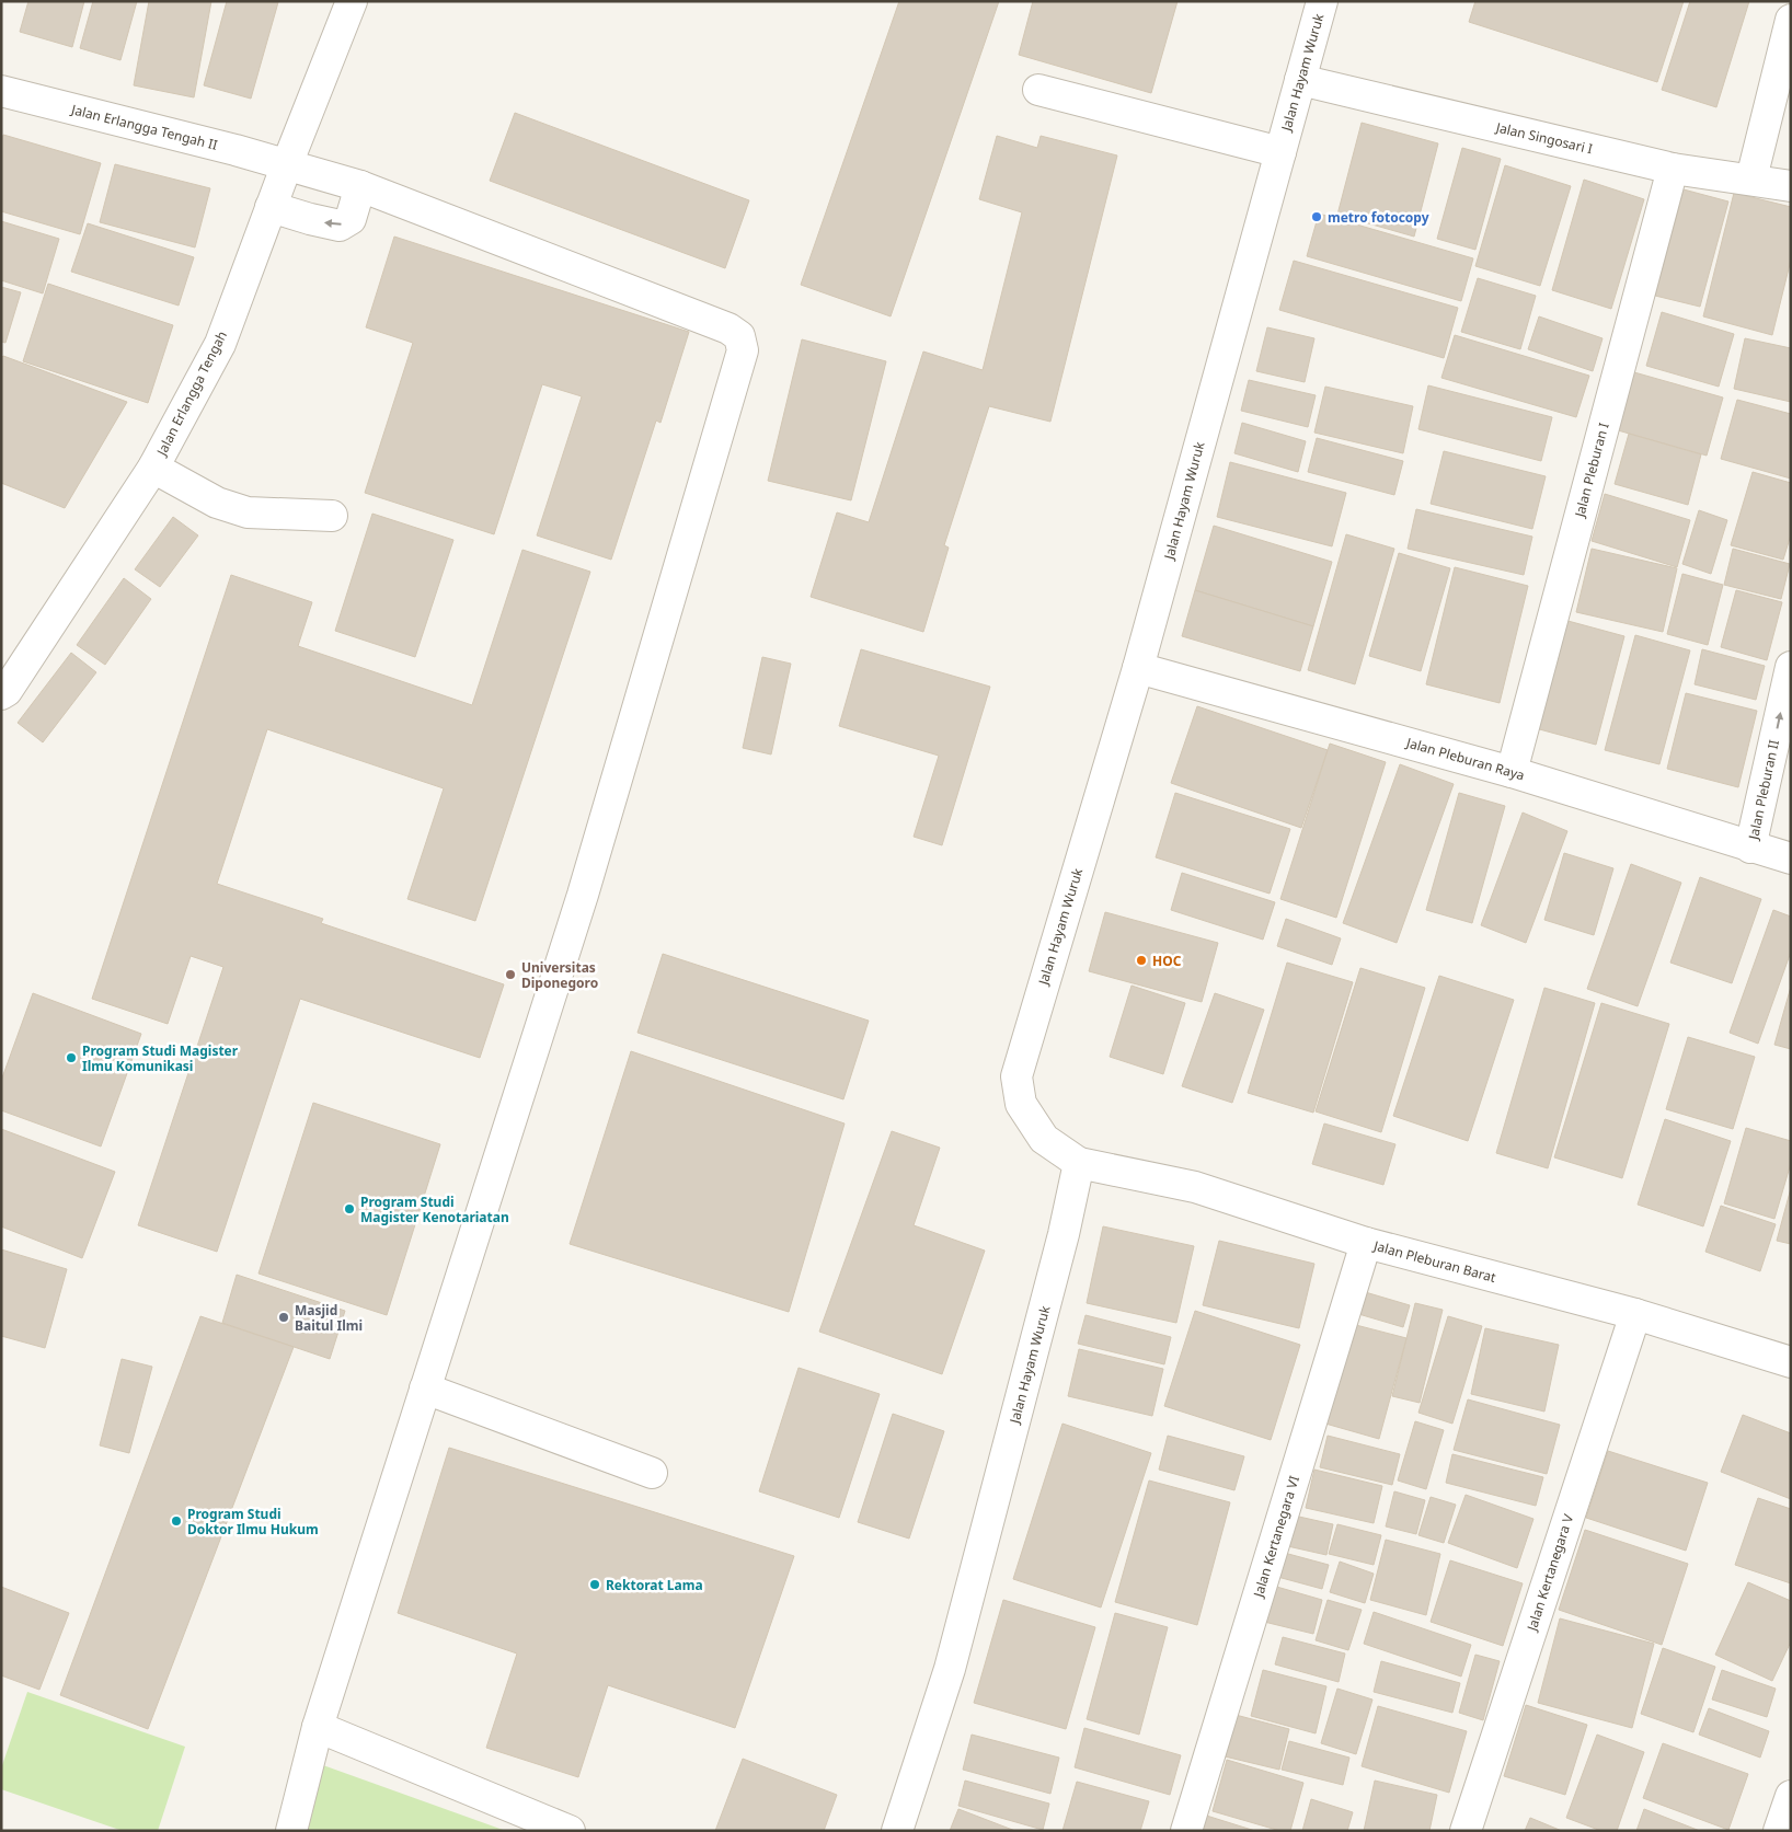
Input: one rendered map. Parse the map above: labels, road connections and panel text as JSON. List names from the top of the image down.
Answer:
{
  "streets": {
    "street": [
      "Jalan Hayam Wuruk",
      "Jalan Erlangga Tengah II",
      "Jalan Singosari I",
      "Jalan Erlangga Tengah",
      "Jalan Pleburan I",
      "Jalan Pleburan Raya",
      "Jalan Pleburan II",
      "Jalan Pleburan Barat",
      "Jalan Kertanegara VI",
      "Jalan Kertanegara V"
    ]
  },
  "crossings": [
    ["Jalan Hayam Wuruk", "Jalan Singosari I"],
    ["Jalan Hayam Wuruk", "Jalan Pleburan Raya"],
    ["Jalan Hayam Wuruk", "Jalan Pleburan Barat"],
    ["Jalan Erlangga Tengah II", "Jalan Erlangga Tengah"],
    ["Jalan Singosari I", "Jalan Pleburan I"],
    ["Jalan Pleburan I", "Jalan Pleburan Raya"],
    ["Jalan Pleburan Raya", "Jalan Pleburan II"],
    ["Jalan Pleburan Barat", "Jalan Kertanegara VI"],
    ["Jalan Pleburan Barat", "Jalan Kertanegara V"]
  ],
  "one_way": ["Jalan Pleburan II"],
  "places": [
    "metro fotocopy",
    "HOC",
    "Universitas Diponegoro",
    "Program Studi Magister Ilmu Komunikasi",
    "Program Studi Magister Kenotariatan",
    "Masjid Baitul Ilmi",
    "Program Studi Doktor Ilmu Hukum",
    "Rektorat Lama"
  ]
}
